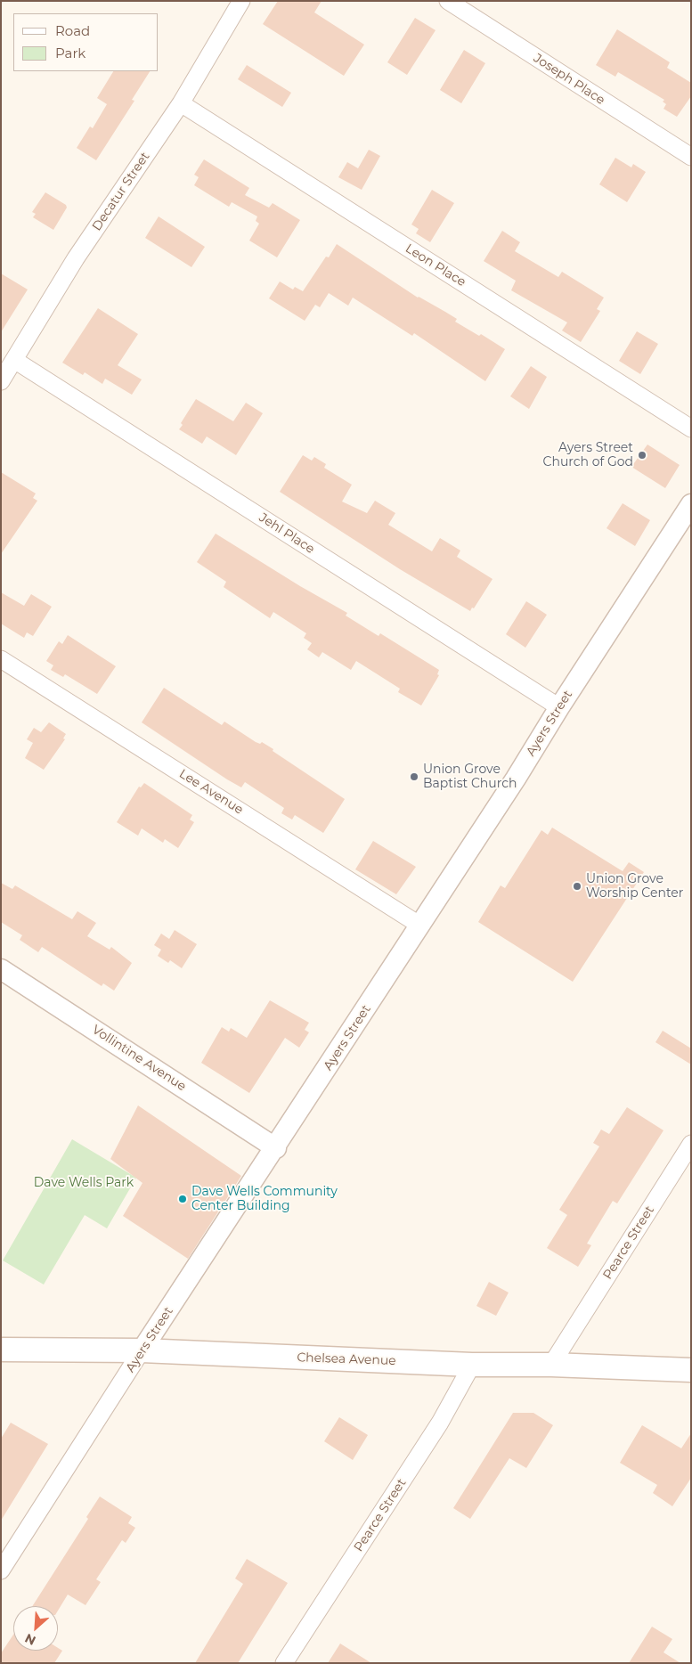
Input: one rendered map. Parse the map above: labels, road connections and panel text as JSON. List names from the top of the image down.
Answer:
{
  "streets": {
    "main road": ["Chelsea Avenue"],
    "street": [
      "Joseph Place",
      "Decatur Street",
      "Leon Place",
      "Jehl Place",
      "Ayers Street",
      "Lee Avenue",
      "Vollintine Avenue",
      "Pearce Street"
    ]
  },
  "crossings": [
    ["Decatur Street", "Leon Place"],
    ["Decatur Street", "Jehl Place"],
    ["Jehl Place", "Ayers Street"],
    ["Ayers Street", "Lee Avenue"],
    ["Ayers Street", "Vollintine Avenue"],
    ["Ayers Street", "Chelsea Avenue"],
    ["Pearce Street", "Chelsea Avenue"]
  ],
  "parks": ["Dave Wells Park"],
  "places": [
    "Ayers Street Church of God",
    "Union Grove Baptist Church",
    "Union Grove Worship Center",
    "Dave Wells Community Center Building"
  ],
  "legend": ["Road", "Park"],
  "north": "bottom left"
}
